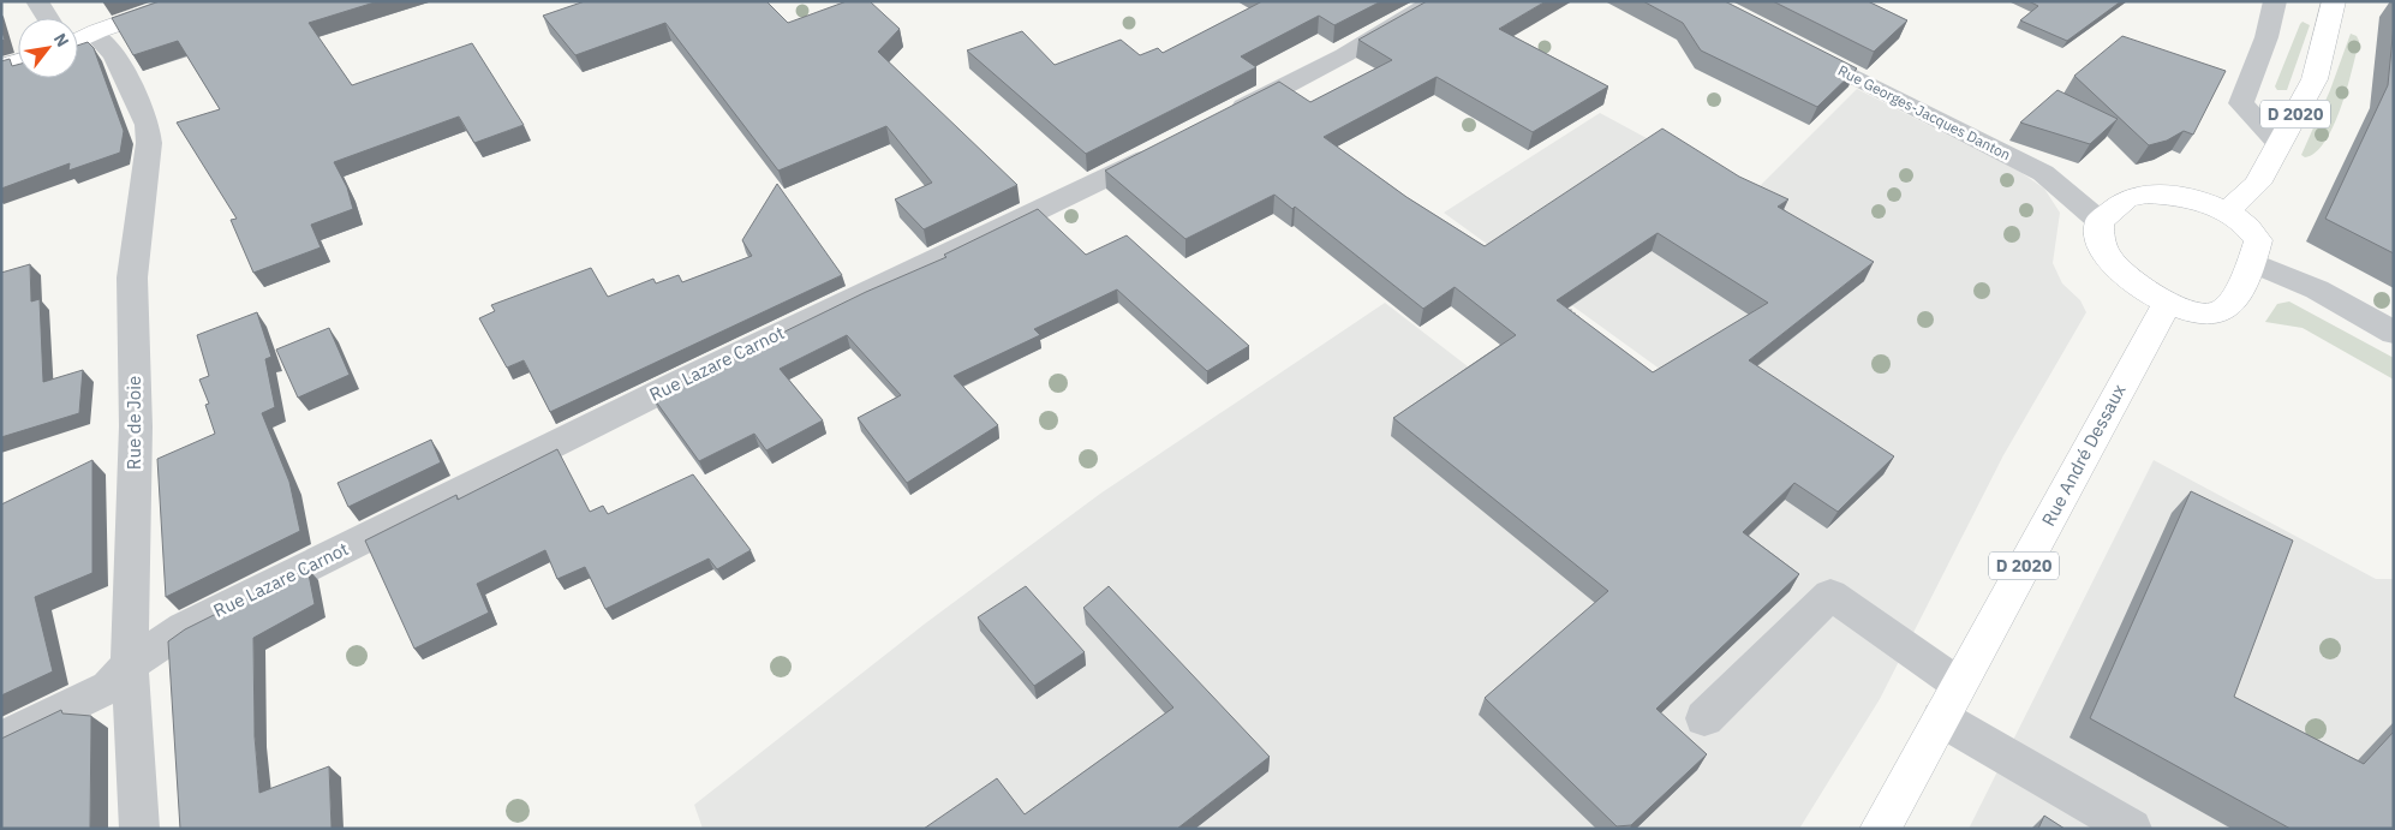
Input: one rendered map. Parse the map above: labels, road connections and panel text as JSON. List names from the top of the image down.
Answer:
{
  "streets": {
    "main road": ["D 2020", "Rue André Dessaux"],
    "street": ["Rue Georges-Jacques Danton", "Rue Lazare Carnot", "Rue de Joie"]
  },
  "crossings": [
    ["Rue Georges-Jacques Danton", "D 2020"],
    ["Rue Georges-Jacques Danton", "Rue André Dessaux"],
    ["D 2020", "Rue André Dessaux"],
    ["Rue Lazare Carnot", "Rue de Joie"]
  ],
  "north": "top right"
}
